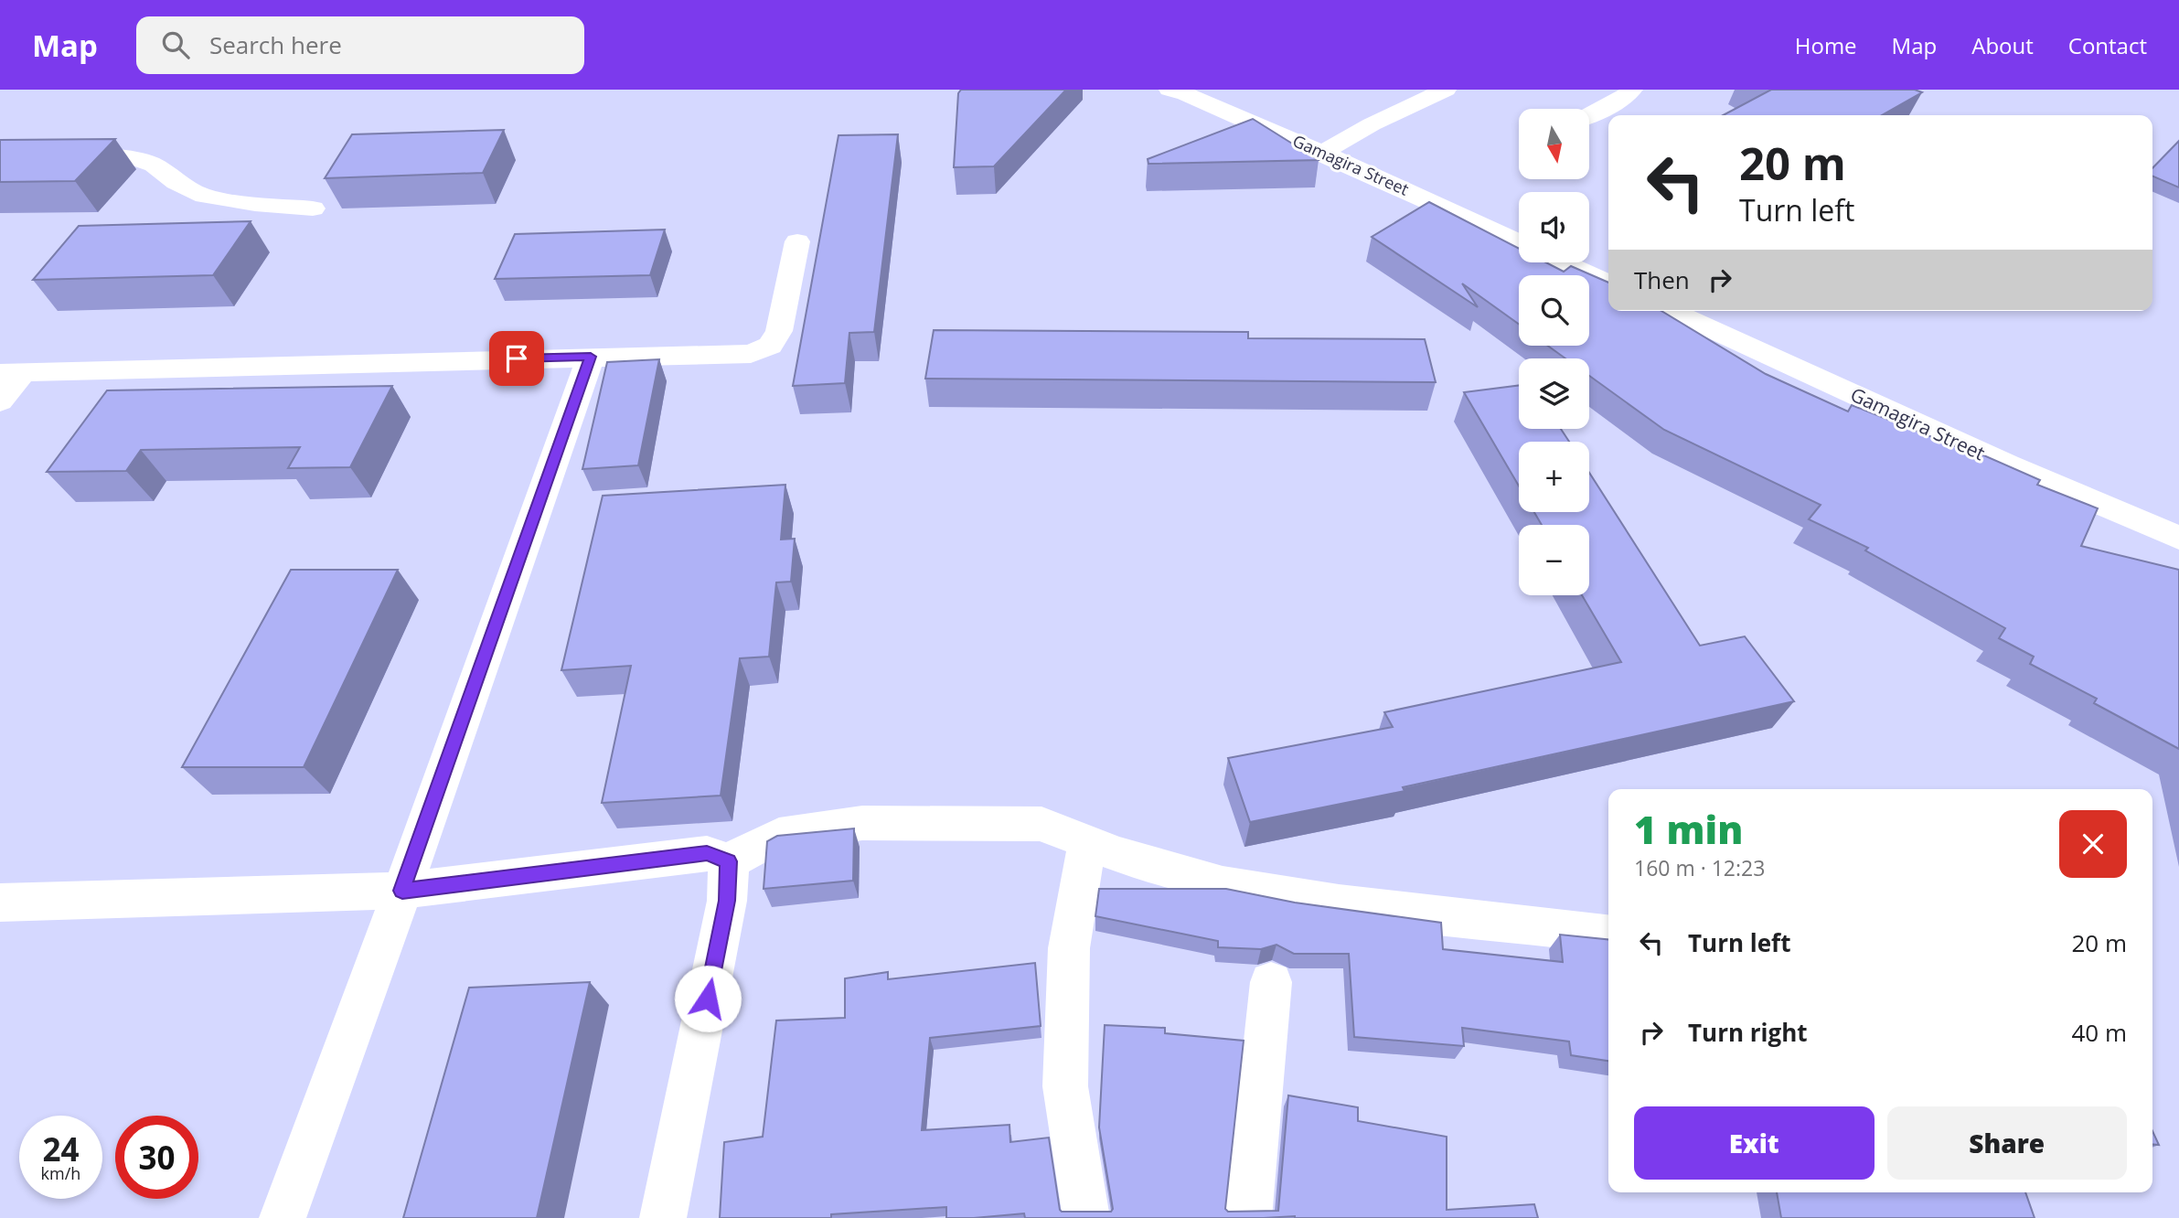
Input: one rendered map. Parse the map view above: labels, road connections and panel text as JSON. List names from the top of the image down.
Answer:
{
  "streets": {
    "street": ["Gamagira Street"]
  },
  "north": "bottom",
  "page": {
    "header": "Map",
    "search": "Search here",
    "nav": [
      "Home",
      "Map",
      "About",
      "Contact"
    ],
    "map_buttons": ["+", "−"],
    "turn": ["20 m", "Turn left"],
    "then": "Then",
    "heading": ["1 min", "160 m · 12:23"],
    "list": [
      {
        "name": "Turn left",
        "value": "20 m"
      },
      {
        "name": "Turn right",
        "value": "40 m"
      }
    ],
    "buttons": ["Exit", "Share"],
    "speed": "24 km/h",
    "limit": "30"
  }
}
